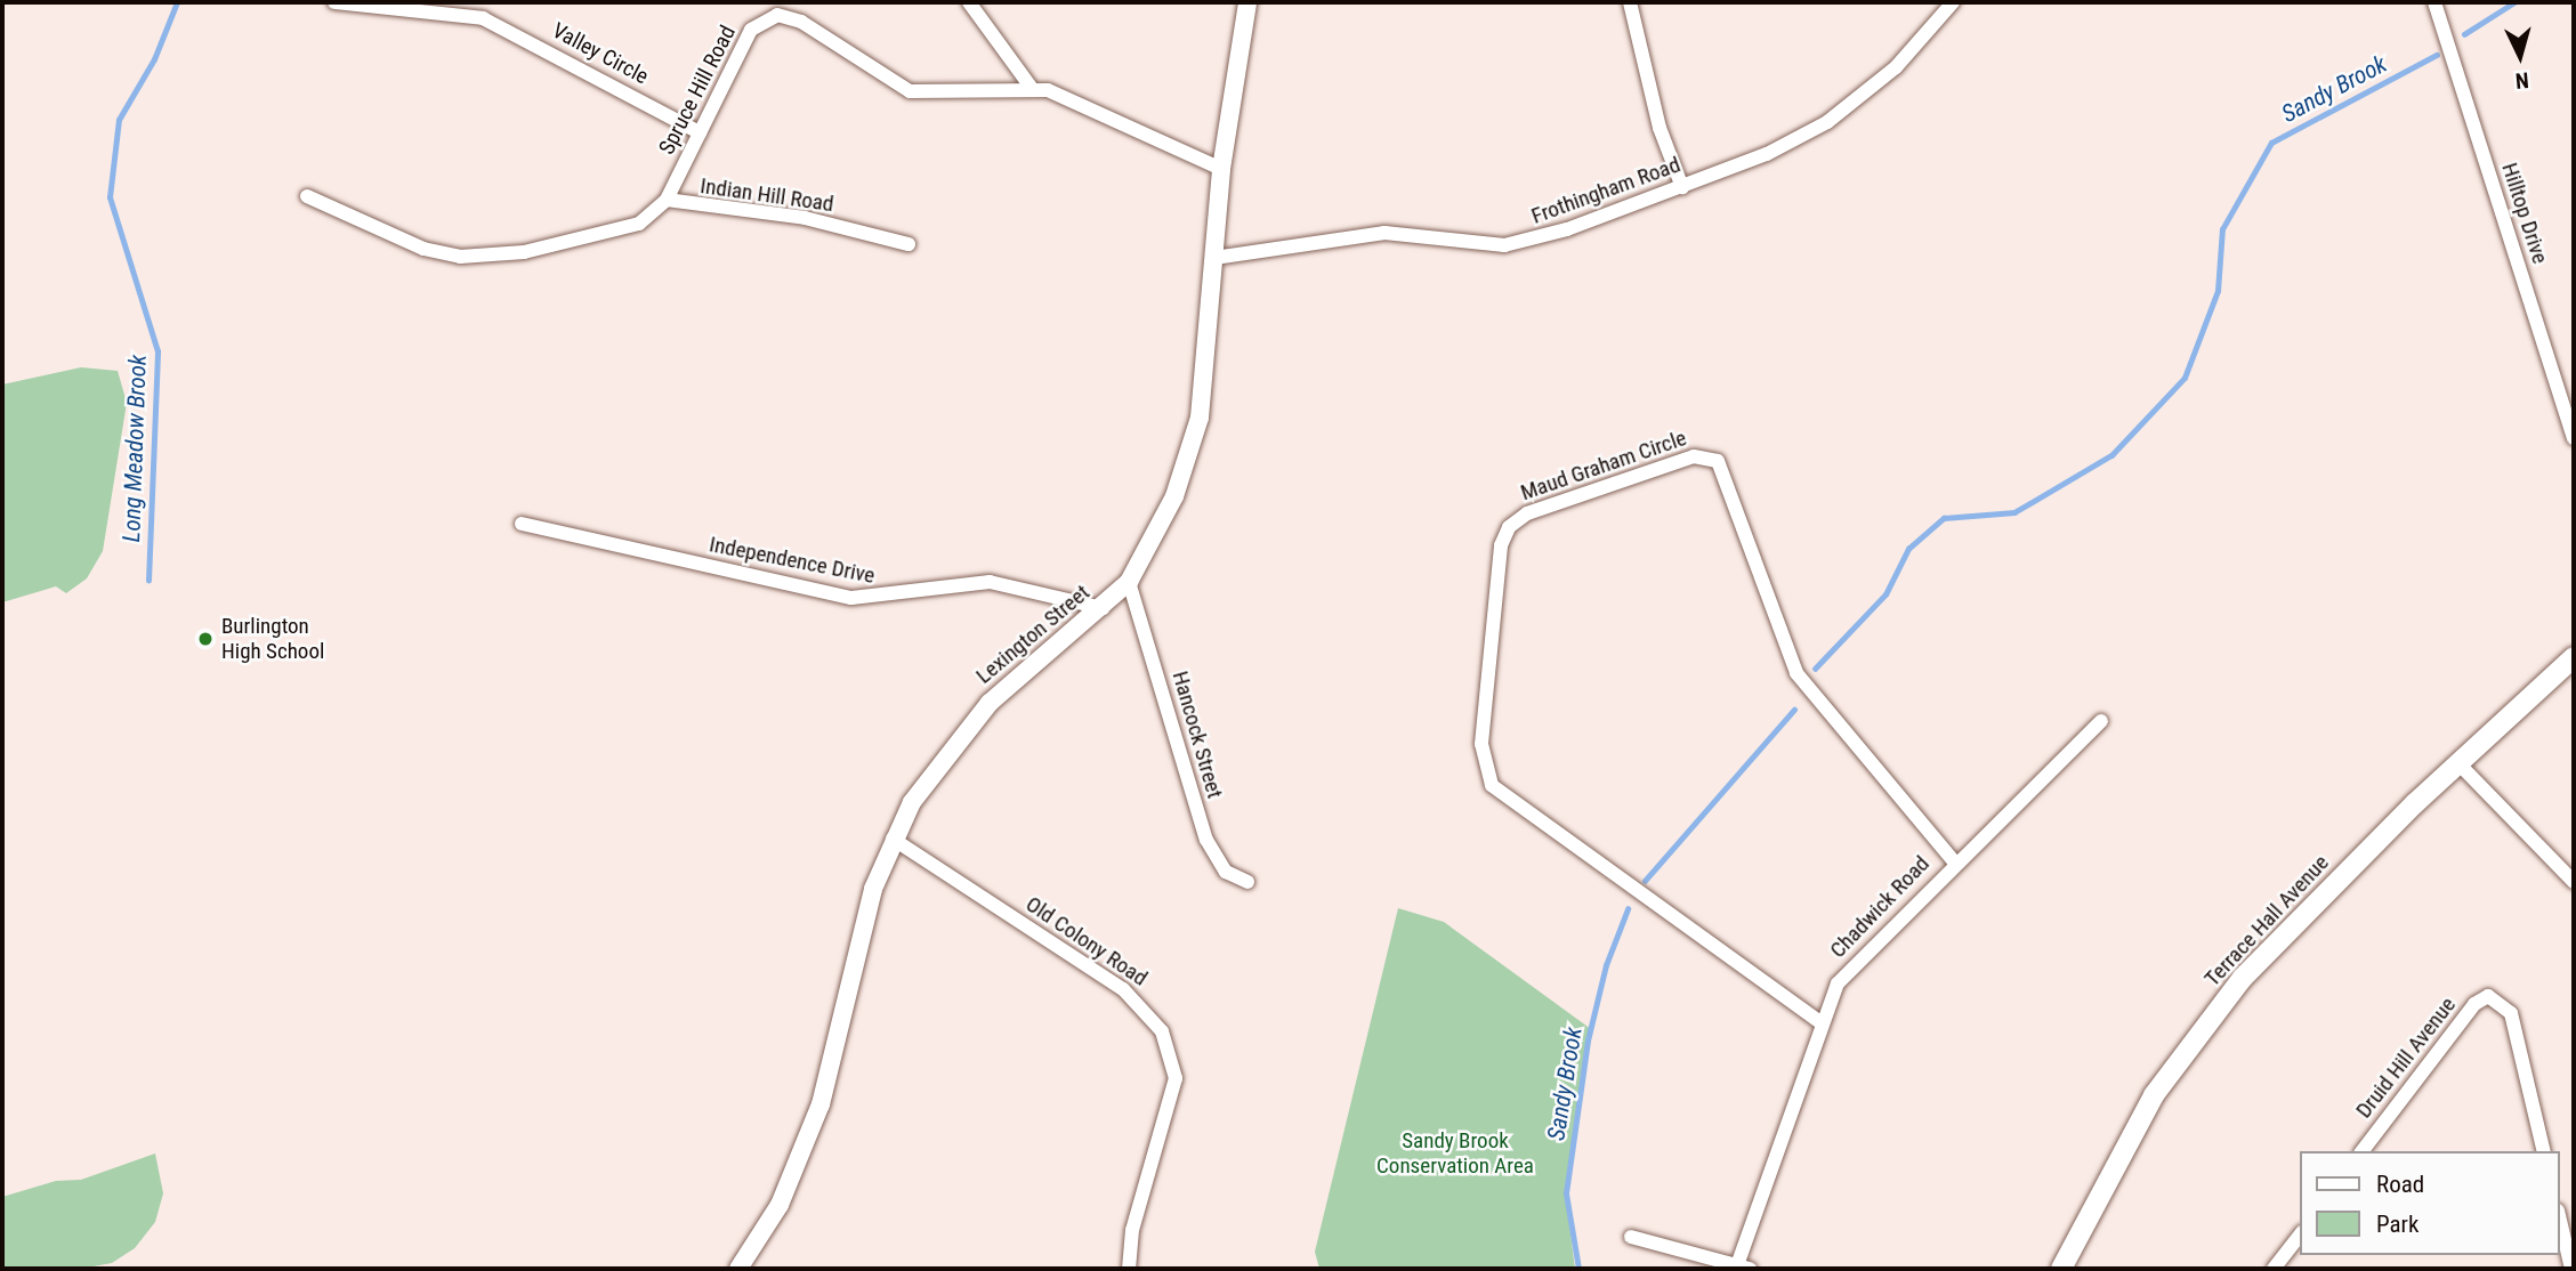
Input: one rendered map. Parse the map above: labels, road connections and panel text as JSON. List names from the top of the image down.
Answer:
{
  "streets": {
    "main road": ["Terrace Hall Avenue"],
    "street": [
      "Valley Circle",
      "Spruce Hill Road",
      "Frothingham Road",
      "Indian Hill Road",
      "Hilltop Drive",
      "Maud Graham Circle",
      "Independence Drive",
      "Lexington Street",
      "Hancock Street",
      "Chadwick Road",
      "Old Colony Road",
      "Druid Hill Avenue"
    ]
  },
  "crossings": [
    ["Valley Circle", "Spruce Hill Road"],
    ["Spruce Hill Road", "Indian Hill Road"],
    ["Spruce Hill Road", "Lexington Street"],
    ["Frothingham Road", "Lexington Street"],
    ["Maud Graham Circle", "Chadwick Road"],
    ["Independence Drive", "Lexington Street"],
    ["Lexington Street", "Hancock Street"],
    ["Lexington Street", "Old Colony Road"]
  ],
  "water": ["Sandy Brook", "Long Meadow Brook"],
  "parks": ["Sandy Brook Conservation Area"],
  "places": ["Burlington High School"],
  "legend": ["Road", "Park"],
  "north": "bottom"
}
